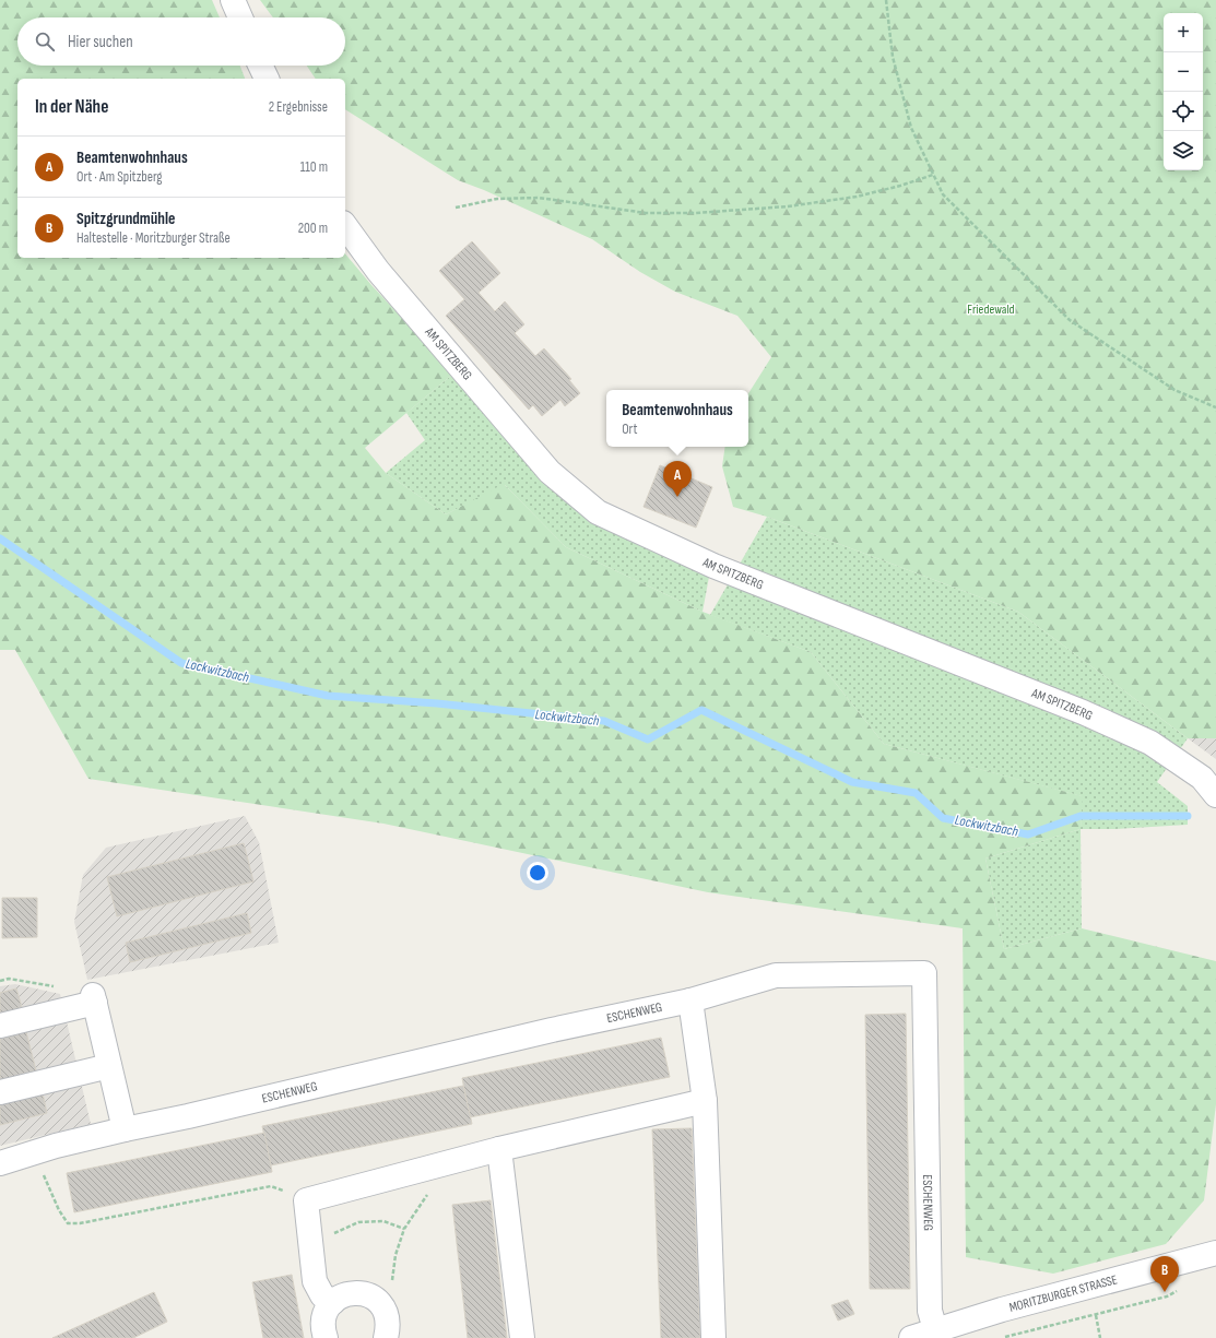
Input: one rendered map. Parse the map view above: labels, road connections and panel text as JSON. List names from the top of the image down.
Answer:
{
  "streets": {
    "street": ["AM SPITZBERG", "ESCHENWEG", "MORITZBURGER STRASSE"]
  },
  "crossings": [
    ["ESCHENWEG", "MORITZBURGER STRASSE"]
  ],
  "water": ["Lockwitzbach"],
  "parks": ["Friedewald"],
  "page": {
    "map_buttons": ["+", "−"],
    "search": "Hier suchen",
    "heading": ["In der Nähe", "2 Ergebnisse"],
    "list": [
      {
        "mark": "A",
        "name": "Beamtenwohnhaus",
        "note": "Ort · Am Spitzberg",
        "value": "110 m"
      },
      {
        "mark": "B",
        "name": "Spitzgrundmühle",
        "note": "Haltestelle · Moritzburger Straße",
        "value": "200 m"
      }
    ],
    "popup": ["Beamtenwohnhaus", "Ort"],
    "pins": ["A", "B"]
  }
}
